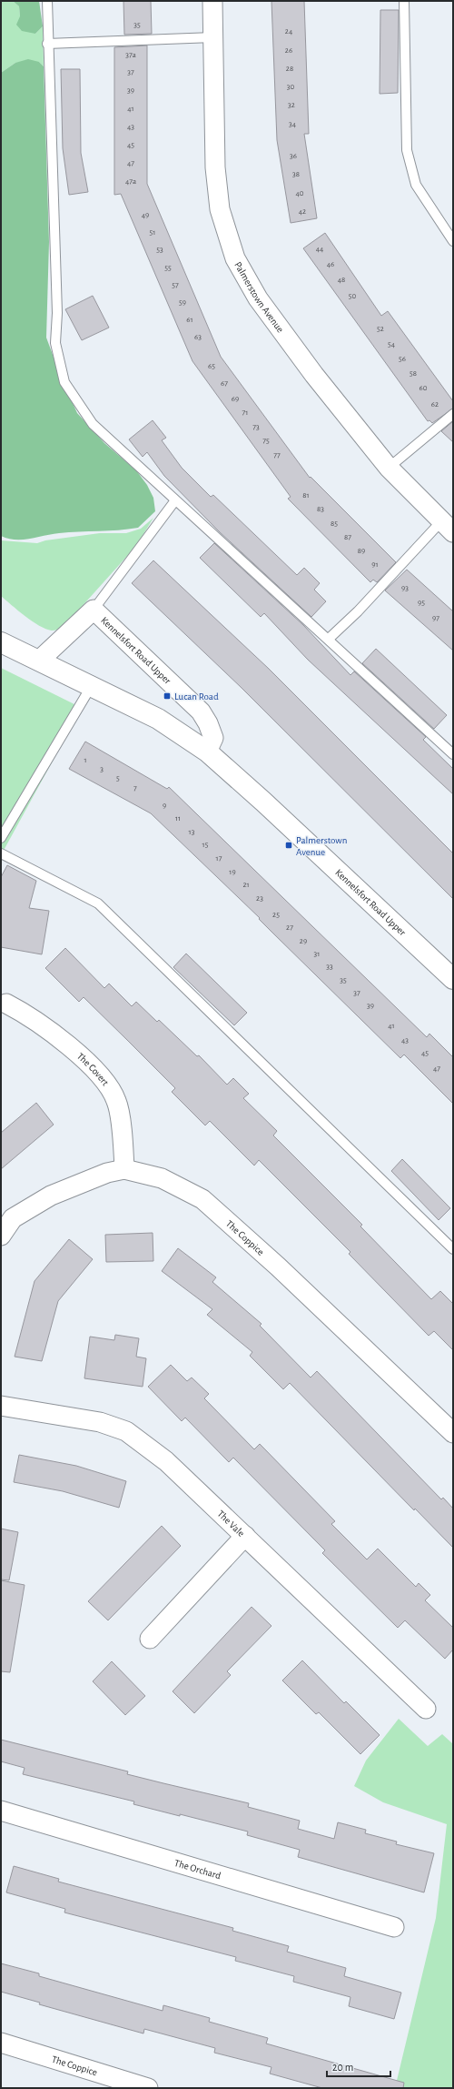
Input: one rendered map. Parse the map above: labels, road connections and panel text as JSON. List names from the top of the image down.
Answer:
{
  "streets": {
    "street": [
      "Palmerstown Avenue",
      "Kennelsfort Road Upper",
      "The Covert",
      "The Coppice",
      "The Vale",
      "The Orchard"
    ]
  },
  "crossings": [
    ["The Covert", "The Coppice"]
  ],
  "places": {
    "transit": ["Lucan Road", "Palmerstown Avenue"]
  },
  "house_numbers": [
    "35",
    "24",
    "26",
    "37a",
    "28",
    "37",
    "30",
    "39",
    "32",
    "41",
    "34",
    "43",
    "45",
    "36",
    "47",
    "38",
    "47a",
    "40",
    "42",
    "49",
    "51",
    "44",
    "53",
    "46",
    "55",
    "48",
    "57",
    "50",
    "59",
    "61",
    "52",
    "63",
    "54",
    "56",
    "65",
    "58",
    "67",
    "60",
    "69",
    "62",
    "71",
    "73",
    "75",
    "77",
    "81",
    "83",
    "85",
    "87",
    "89",
    "91",
    "93",
    "95",
    "97",
    "1",
    "3",
    "5",
    "7",
    "9",
    "11",
    "13",
    "15",
    "17",
    "19",
    "21",
    "23",
    "25",
    "27",
    "29",
    "31",
    "33",
    "35",
    "37",
    "39",
    "41",
    "43",
    "45",
    "47"
  ],
  "scale_bar": "20 m"
}
